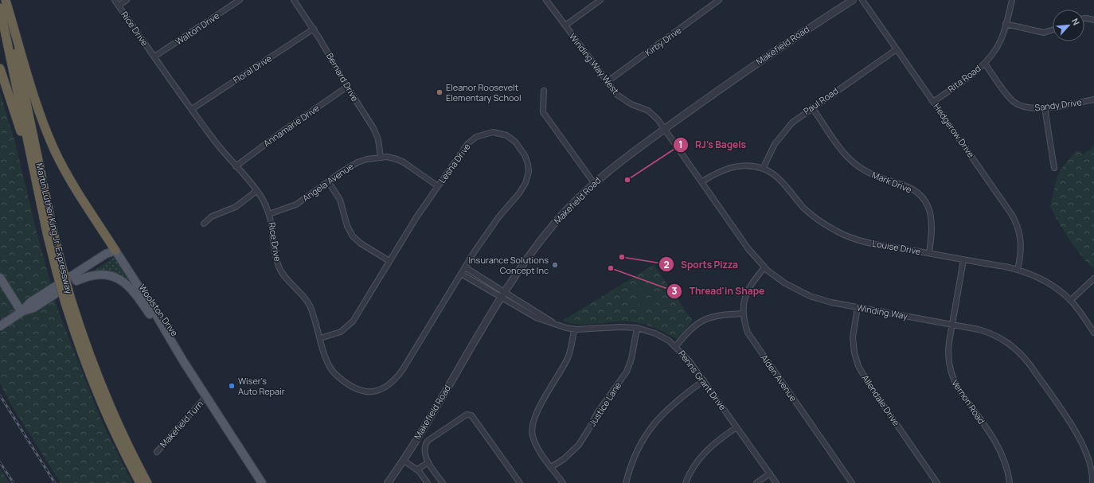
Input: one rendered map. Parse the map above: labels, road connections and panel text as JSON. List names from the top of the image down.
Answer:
{
  "streets": {
    "highway": ["Martin Luther King Jr. Expressway"],
    "main road": ["Woolston Drive"],
    "street": [
      "Rice Drive",
      "Walton Drive",
      "Kirby Drive",
      "Makefield Road",
      "Winding Way West",
      "Floral Drive",
      "Bernard Drive",
      "Rita Road",
      "Paul Road",
      "Sandy Drive",
      "Annamarie Drive",
      "Hedgerow Drive",
      "Lesha Drive",
      "Angela Avenue",
      "Mark Drive",
      "Louise Drive",
      "Winding Way",
      "Alden Avenue",
      "Penns Grant Drive",
      "Allendale Drive",
      "Vernon Road",
      "Justice Lane",
      "Makefield Turn"
    ]
  },
  "crossings": [
    ["Rice Drive", "Walton Drive"],
    ["Rice Drive", "Floral Drive"],
    ["Rice Drive", "Annamarie Drive"],
    ["Rice Drive", "Lesha Drive"],
    ["Rice Drive", "Angela Avenue"],
    ["Kirby Drive", "Winding Way West"],
    ["Makefield Road", "Winding Way West"],
    ["Makefield Road", "Winding Way"],
    ["Makefield Road", "Penns Grant Drive"],
    ["Winding Way West", "Winding Way"],
    ["Floral Drive", "Bernard Drive"],
    ["Bernard Drive", "Annamarie Drive"],
    ["Bernard Drive", "Angela Avenue"],
    ["Rita Road", "Sandy Drive"],
    ["Rita Road", "Hedgerow Drive"],
    ["Paul Road", "Hedgerow Drive"],
    ["Paul Road", "Mark Drive"],
    ["Paul Road", "Louise Drive"],
    ["Hedgerow Drive", "Louise Drive"],
    ["Lesha Drive", "Angela Avenue"],
    ["Mark Drive", "Louise Drive"],
    ["Louise Drive", "Winding Way"],
    ["Louise Drive", "Vernon Road"],
    ["Woolston Drive", "Makefield Turn"],
    ["Winding Way", "Alden Avenue"],
    ["Winding Way", "Allendale Drive"],
    ["Winding Way", "Vernon Road"],
    ["Penns Grant Drive", "Justice Lane"]
  ],
  "places": [
    "Eleanor Roosevelt Elementary School",
    "RJ's Bagels",
    "Sports Pizza",
    "Insurance Solutions Concept Inc",
    "Thread'in Shape",
    "Wiser's Auto Repair"
  ],
  "north": "top right"
}
